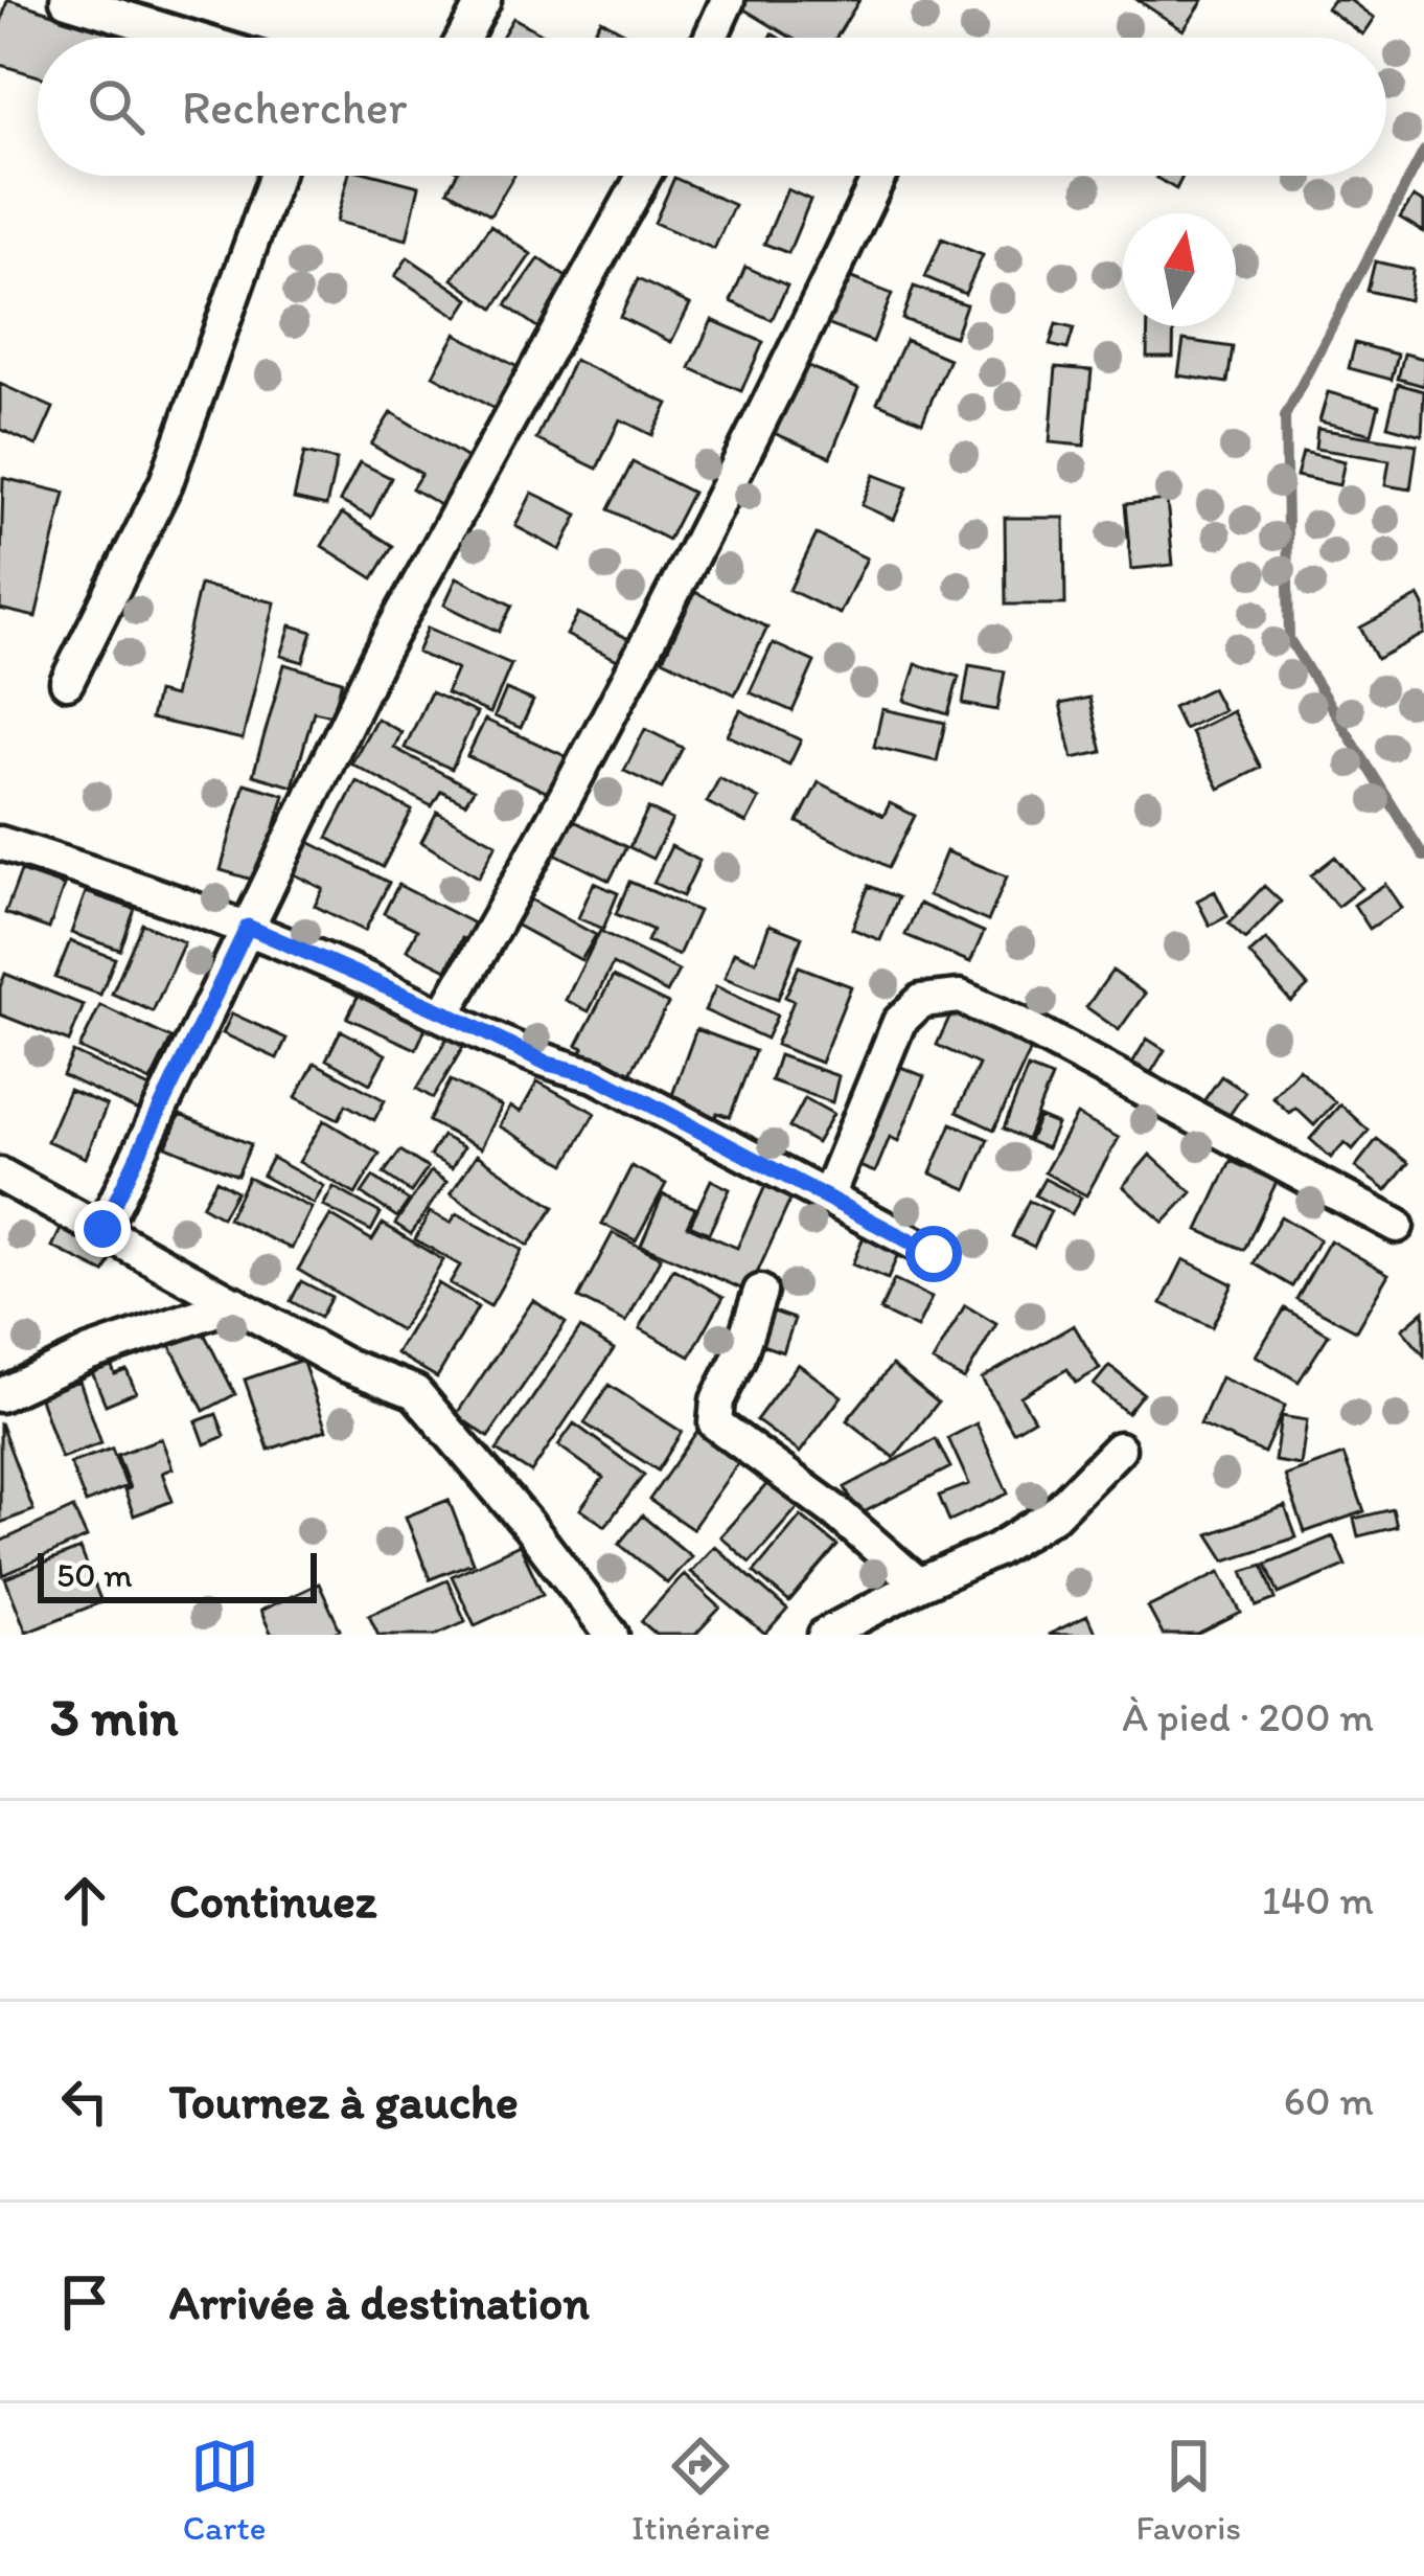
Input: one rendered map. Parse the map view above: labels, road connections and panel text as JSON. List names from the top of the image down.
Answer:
{
  "scale_bar": "50 m",
  "north": "top",
  "page": {
    "search": "Rechercher",
    "scale": "50 m",
    "heading": ["3 min", "À pied · 200 m"],
    "list": [
      ["Continuez", "140 m"],
      ["Tournez à gauche", "60 m"],
      "Arrivée à destination"
    ],
    "nav": ["Carte", "Itinéraire", "Favoris"]
  }
}
